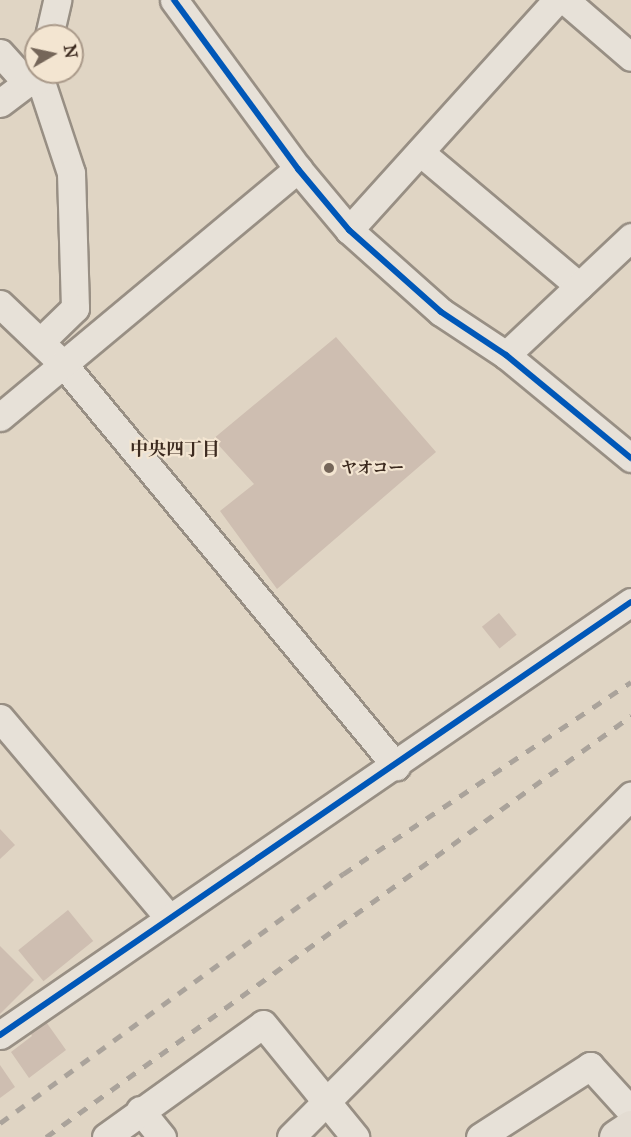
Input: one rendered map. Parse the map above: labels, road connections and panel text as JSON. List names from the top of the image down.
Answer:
{
  "districts": ["中央四丁目"],
  "places": ["ヤオコー"],
  "north": "right"
}
